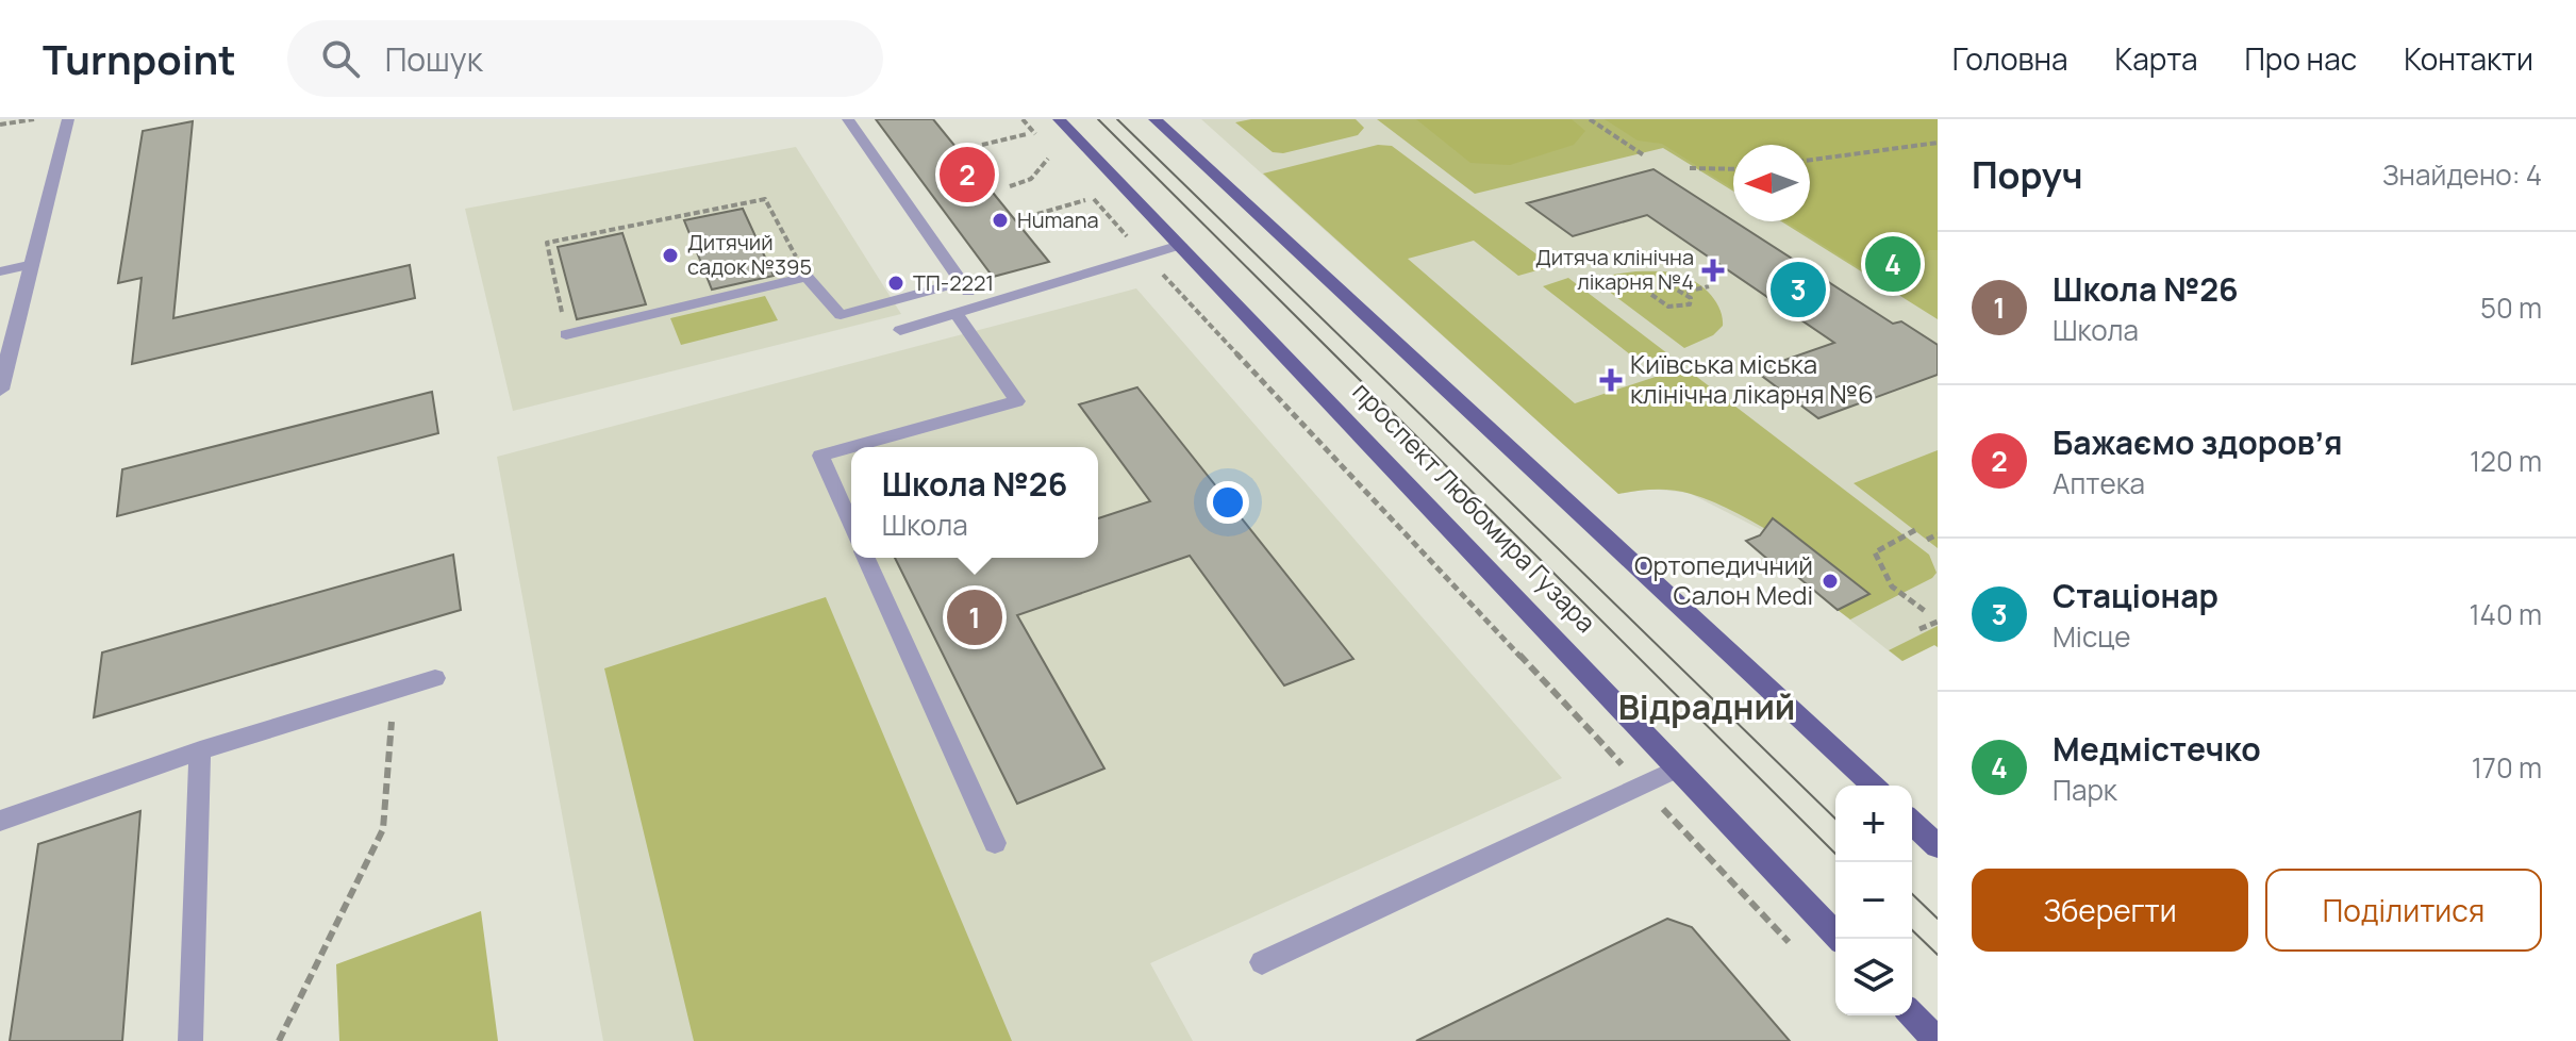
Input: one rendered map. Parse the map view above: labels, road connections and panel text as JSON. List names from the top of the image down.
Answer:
{
  "streets": {
    "main road": ["проспект Любомира Гузара"]
  },
  "districts": ["Відрадний"],
  "places": {
    "other": [
      "Humana",
      "Дитячий садок №395",
      "ТП-2221",
      "Ортопедичний Салон Medi"
    ],
    "health": ["Дитяча клінічна лікарня №4", "Київська міська клінічна лікарня №6"]
  },
  "north": "left",
  "page": {
    "header": "Turnpoint",
    "search": "Пошук",
    "nav": [
      "Головна",
      "Карта",
      "Про нас",
      "Контакти"
    ],
    "heading": ["Поруч", "Знайдено: 4"],
    "pins": [
      "2",
      "4",
      "3",
      "1"
    ],
    "list": [
      {
        "mark": "1",
        "name": "Школа №26",
        "note": "Школа",
        "value": "50 m"
      },
      {
        "mark": "2",
        "name": "Бажаємо здоровʼя",
        "note": "Аптека",
        "value": "120 m"
      },
      {
        "mark": "3",
        "name": "Стаціонар",
        "note": "Місце",
        "value": "140 m"
      },
      {
        "mark": "4",
        "name": "Медмістечко",
        "note": "Парк",
        "value": "170 m"
      }
    ],
    "popup": ["Школа №26", "Школа"],
    "map_buttons": ["+", "−"],
    "buttons": ["Зберегти", "Поділитися"]
  }
}
